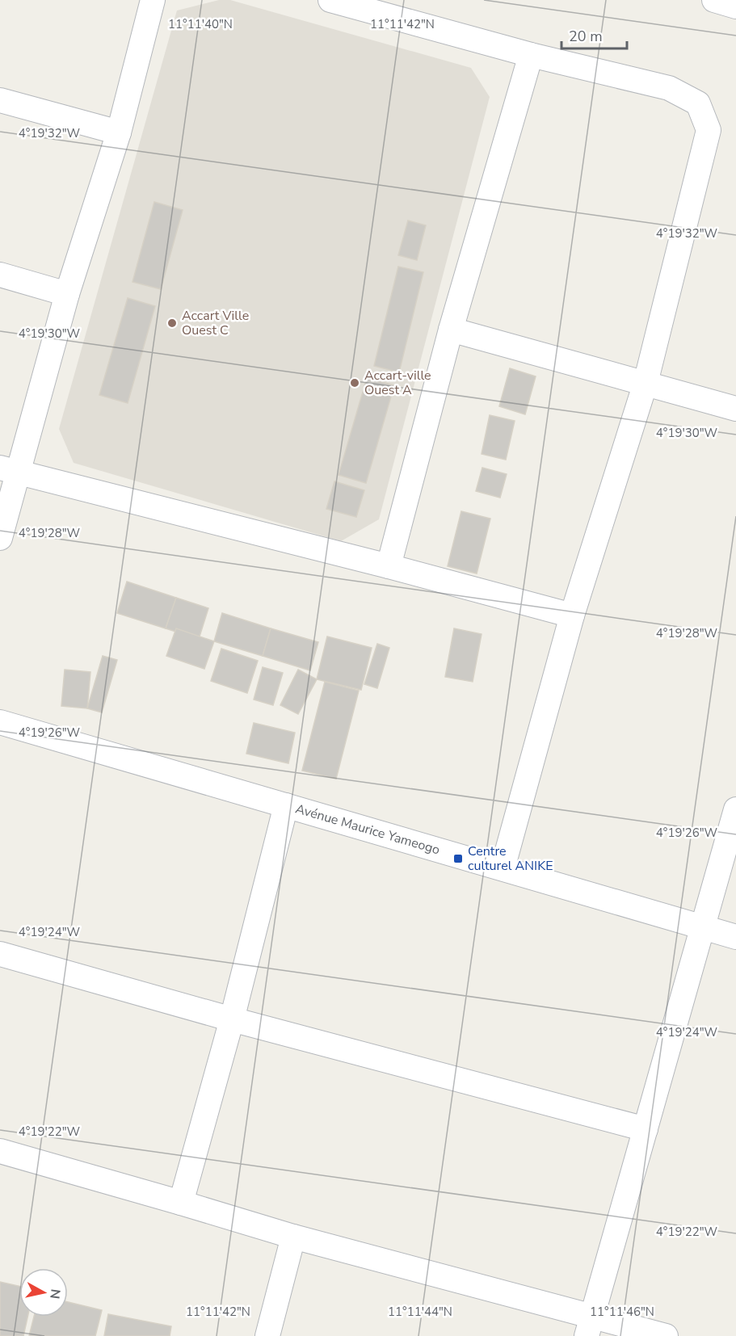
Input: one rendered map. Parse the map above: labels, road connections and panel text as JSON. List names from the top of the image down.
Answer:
{
  "streets": {
    "street": ["Avénue Maurice Yameogo"]
  },
  "places": {
    "other": ["Accart Ville Ouest C", "Accart-ville Ouest A"],
    "transit": ["Centre culturel ANIKE"]
  },
  "scale_bar": "20 m",
  "north": "right",
  "coordinates": [
    "11°11'40\"N",
    "11°11'42\"N",
    "4°19'32\"W",
    "4°19'30\"W",
    "4°19'28\"W",
    "4°19'26\"W",
    "4°19'24\"W",
    "4°19'22\"W",
    "11°11'44\"N",
    "11°11'46\"N"
  ]
}
